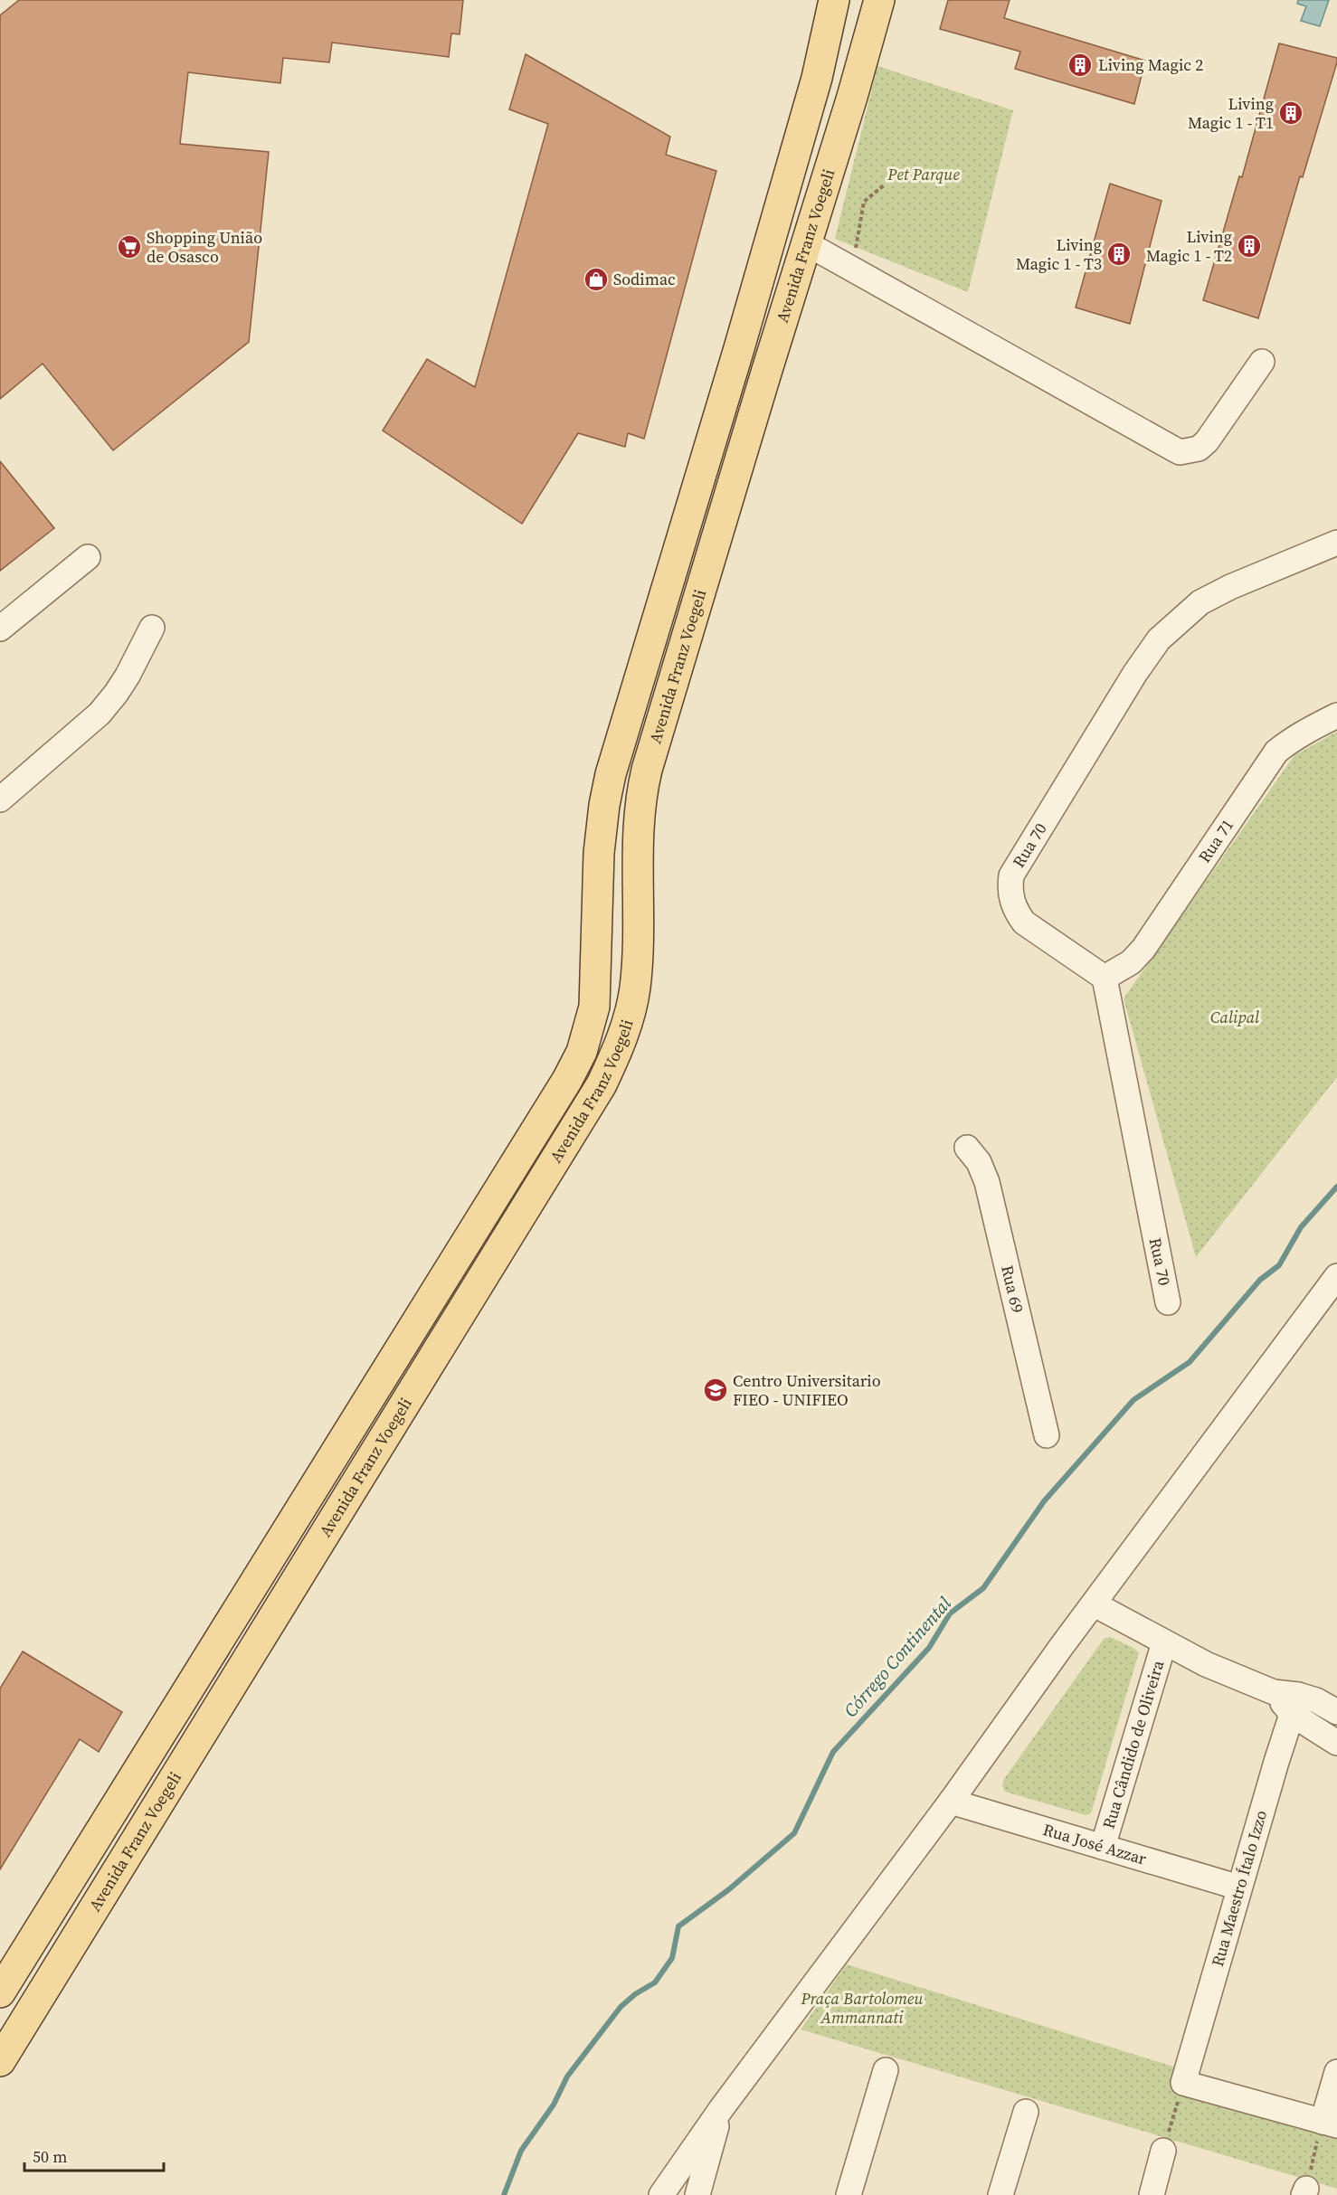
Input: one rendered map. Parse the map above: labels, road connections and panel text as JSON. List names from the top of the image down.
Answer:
{
  "streets": {
    "main road": ["Avenida Franz Voegeli"],
    "street": [
      "Rua 71",
      "Rua 70",
      "Rua 69",
      "Rua Cândido de Oliveira",
      "Rua José Azzar",
      "Rua Maestro Ítalo Izzo"
    ]
  },
  "crossings": [
    ["Rua 71", "Rua 70"],
    ["Rua Cândido de Oliveira", "Rua José Azzar"],
    ["Rua José Azzar", "Rua Maestro Ítalo Izzo"]
  ],
  "water": ["Córrego Continental"],
  "parks": ["Pet Parque", "Calipal", "Praça Bartolomeu Ammannati"],
  "places": {
    "building": [
      "Living Magic 2",
      "Living Magic 1 - T1",
      "Living Magic 1 - T2",
      "Living Magic 1 - T3"
    ],
    "supermarket": ["Shopping União de Osasco"],
    "shop": ["Sodimac"],
    "school or university": ["Centro Universitario FIEO - UNIFIEO"]
  },
  "scale_bar": "50 m"
}
